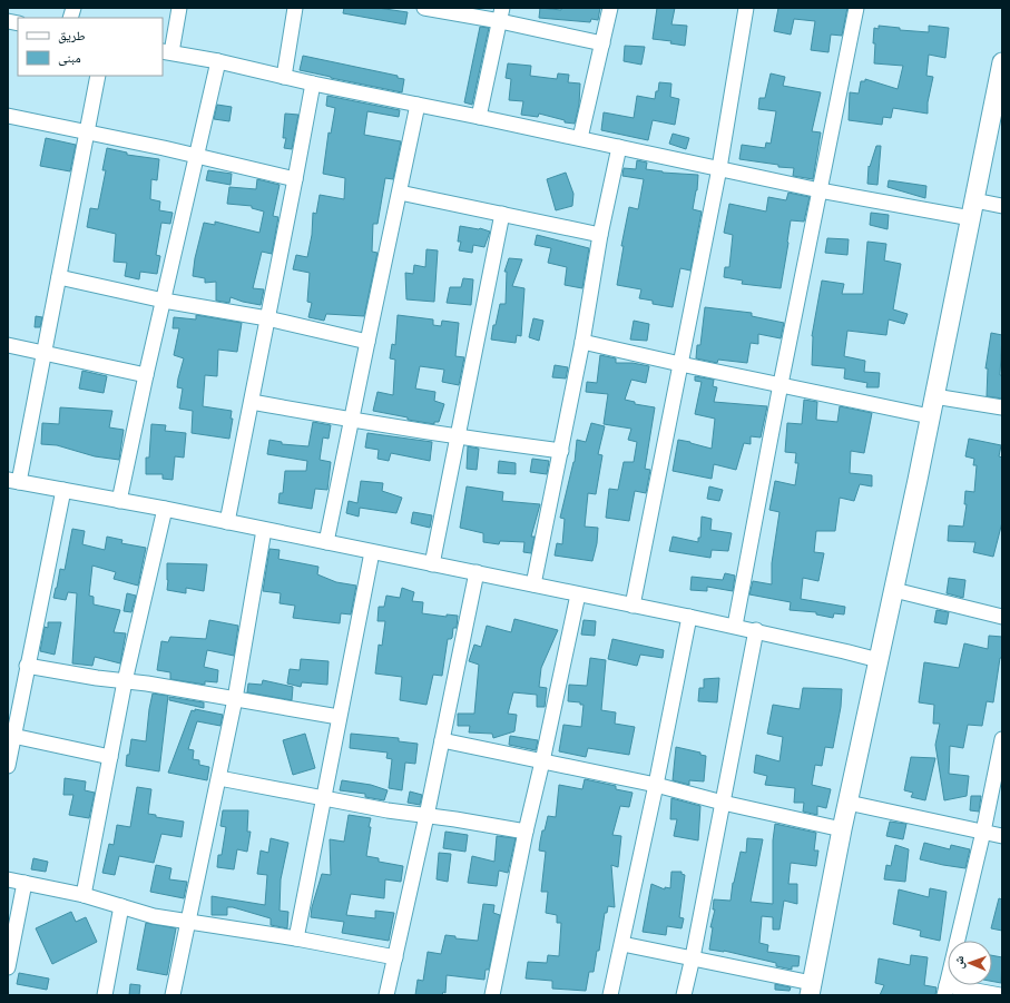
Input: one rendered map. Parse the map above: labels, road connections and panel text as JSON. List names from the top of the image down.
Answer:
{
  "legend": ["طريق", "مبنى"],
  "north": "left"
}
